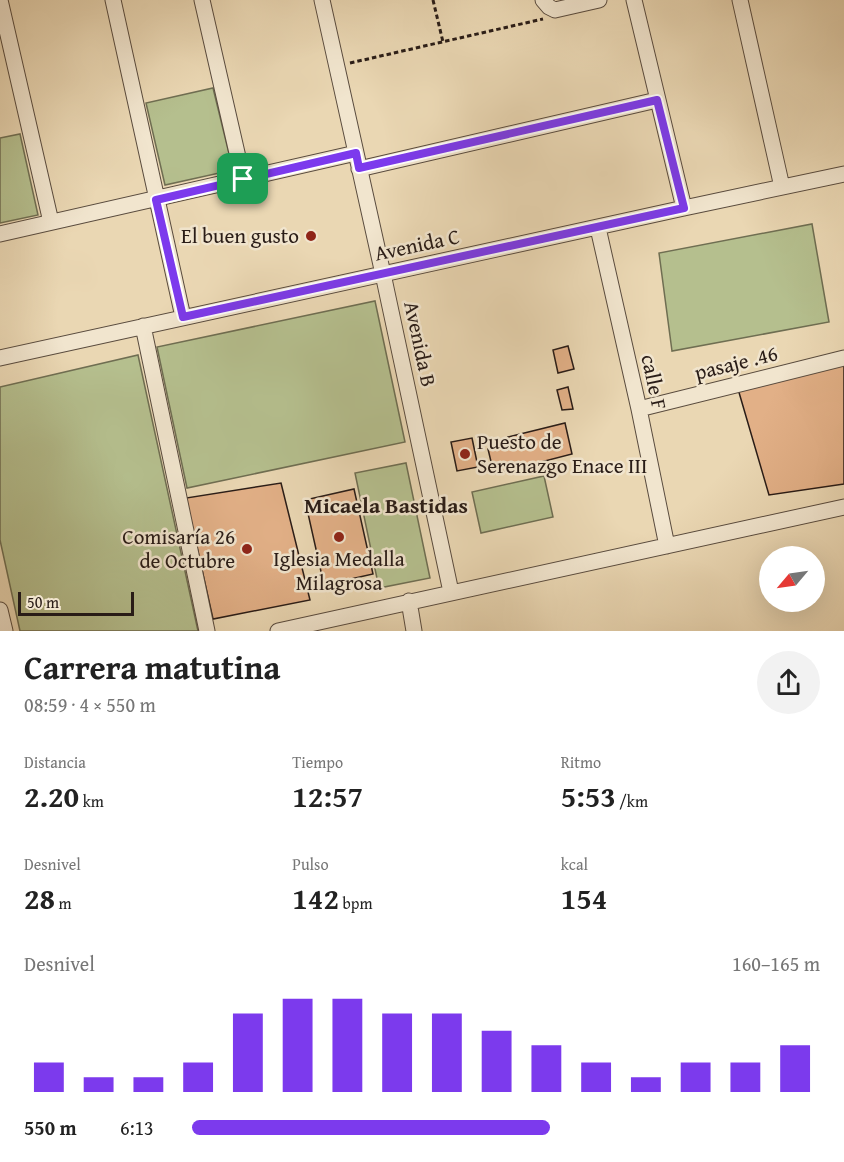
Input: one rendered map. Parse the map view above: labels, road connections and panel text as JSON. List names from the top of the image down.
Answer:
{
  "streets": {
    "street": [
      "Avenida C",
      "Avenida B",
      "pasaje .46",
      "calle F"
    ]
  },
  "crossings": [
    ["Avenida C", "Avenida B"],
    ["Avenida C", "calle F"],
    ["pasaje .46", "calle F"]
  ],
  "districts": ["Micaela Bastidas"],
  "places": [
    "El buen gusto",
    "Puesto de Serenazgo Enace III",
    "Iglesia Medalla Milagrosa",
    "Comisaría 26 de Octubre"
  ],
  "scale_bar": "50 m",
  "north": "bottom left",
  "page": {
    "scale": "50 m",
    "heading": ["Carrera matutina", "08:59 · 4 × 550 m"],
    "stats": [
      ["Distancia", "2.20 km"],
      ["Tiempo", "12:57"],
      ["Ritmo", "5:53 /km"],
      ["Desnivel", "28 m"],
      ["Pulso", "142 bpm"],
      ["kcal", "154"]
    ],
    "chart": ["Desnivel", "160–165 m"],
    "list": [
      {
        "name": "550 m",
        "note": "6:13"
      }
    ]
  }
}
